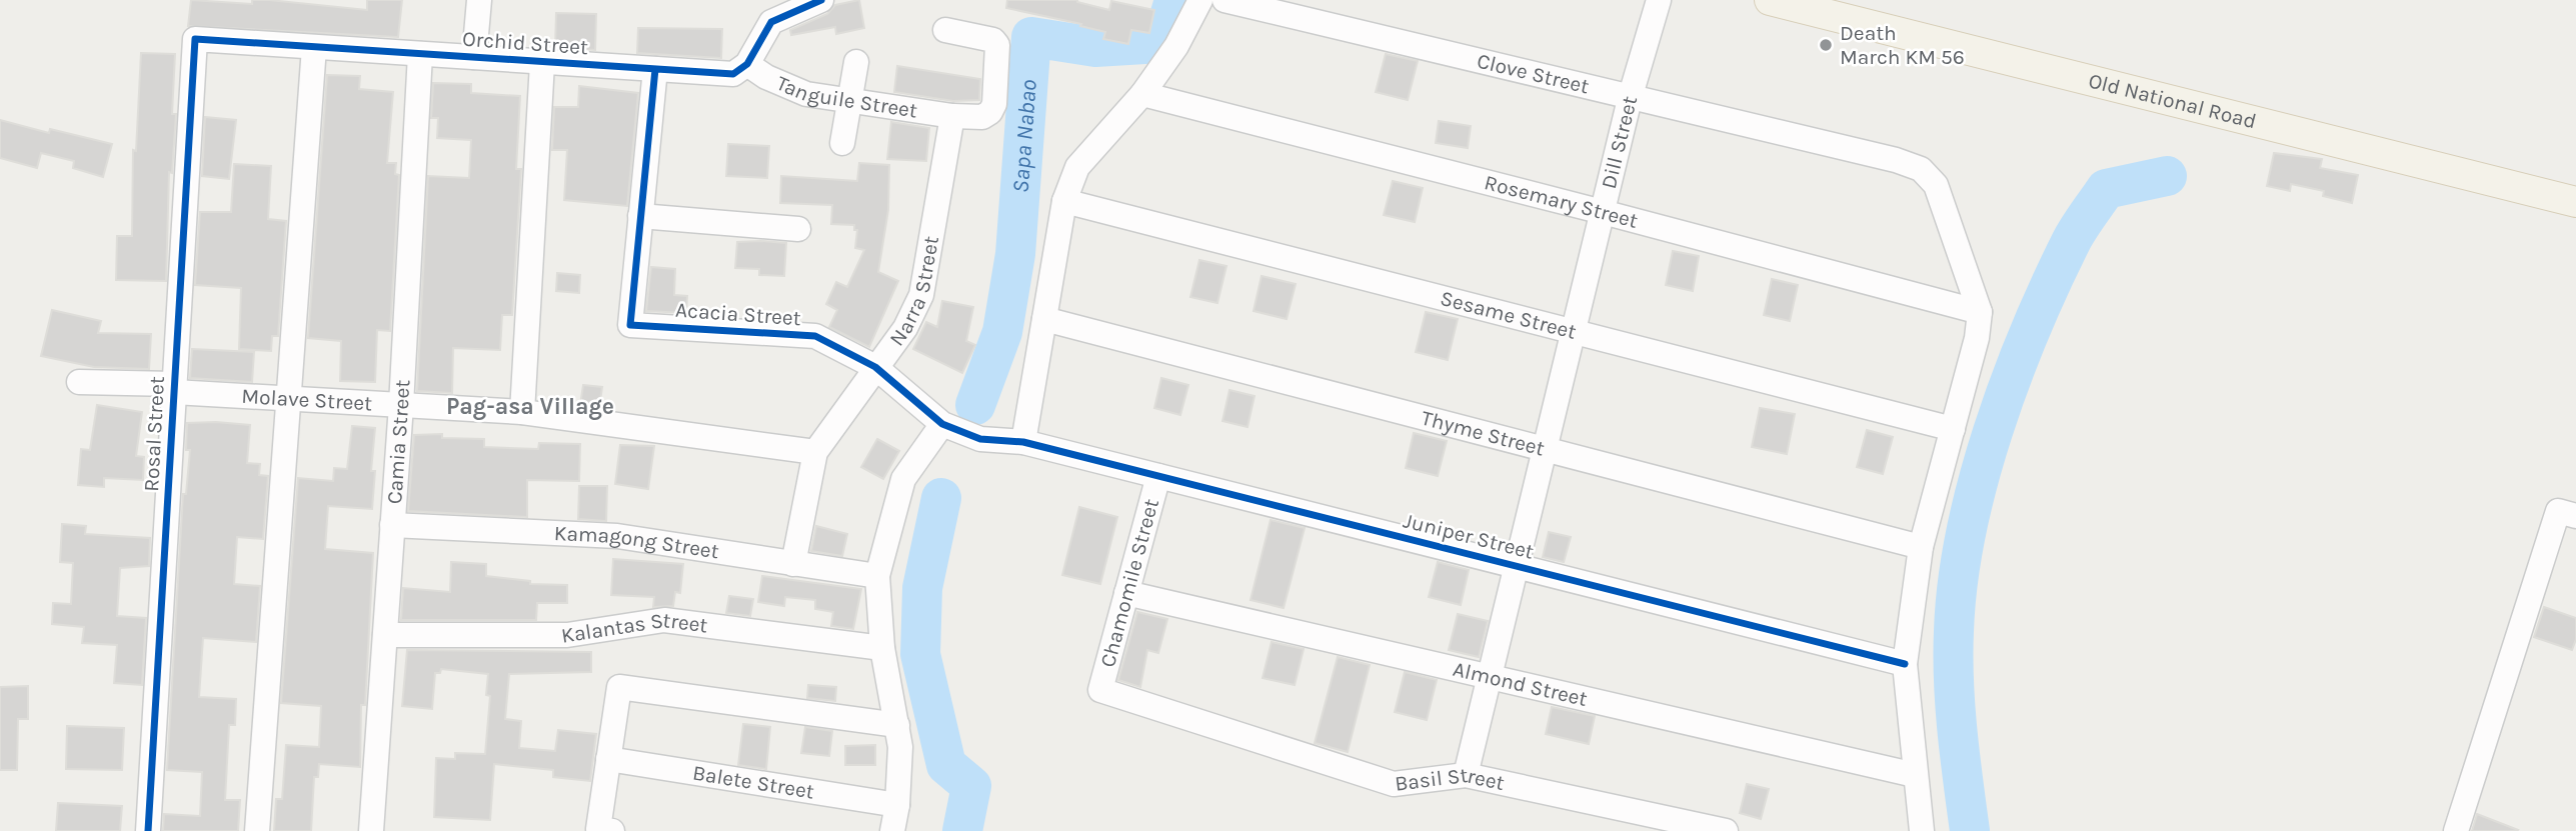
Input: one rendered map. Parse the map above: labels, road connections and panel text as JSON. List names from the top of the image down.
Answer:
{
  "streets": {
    "main road": ["Old National Road"],
    "street": [
      "Orchid Street",
      "Clove Street",
      "Tanguile Street",
      "Dill Street",
      "Rosemary Street",
      "Narra Street",
      "Acacia Street",
      "Sesame Street",
      "Molave Street",
      "Thyme Street",
      "Rosal Street",
      "Camia Street",
      "Juniper Street",
      "Kamagong Street",
      "Chamomile Street",
      "Kalantas Street",
      "Almond Street",
      "Balete Street",
      "Basil Street"
    ]
  },
  "crossings": [
    ["Orchid Street", "Tanguile Street"],
    ["Orchid Street", "Rosal Street"],
    ["Orchid Street", "Camia Street"],
    ["Clove Street", "Dill Street"],
    ["Clove Street", "Rosemary Street"],
    ["Tanguile Street", "Narra Street"],
    ["Dill Street", "Rosemary Street"],
    ["Dill Street", "Sesame Street"],
    ["Dill Street", "Thyme Street"],
    ["Dill Street", "Juniper Street"],
    ["Dill Street", "Almond Street"],
    ["Dill Street", "Basil Street"],
    ["Narra Street", "Acacia Street"],
    ["Narra Street", "Molave Street"],
    ["Narra Street", "Kamagong Street"],
    ["Acacia Street", "Juniper Street"],
    ["Molave Street", "Rosal Street"],
    ["Molave Street", "Camia Street"],
    ["Camia Street", "Kamagong Street"],
    ["Camia Street", "Kalantas Street"],
    ["Juniper Street", "Chamomile Street"],
    ["Chamomile Street", "Almond Street"],
    ["Chamomile Street", "Basil Street"]
  ],
  "districts": ["Pag-asa Village"],
  "water": ["Sapa Nabao"],
  "places": ["Death March KM 56"]
}
